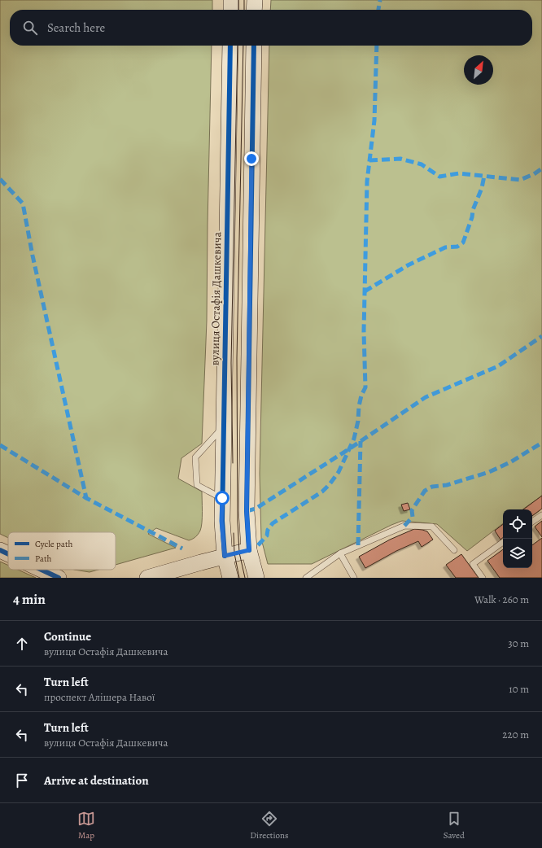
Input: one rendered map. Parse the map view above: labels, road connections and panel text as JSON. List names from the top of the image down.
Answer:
{
  "streets": {
    "street": ["вулиця Остафія Дашкевича"]
  },
  "legend": ["Cycle path", "Path"],
  "north": "top right",
  "page": {
    "search": "Search here",
    "heading": ["4 min", "Walk · 260 m"],
    "list": [
      ["Continue", "вулиця Остафія Дашкевича", "30 m"],
      ["Turn left", "проспект Алішера Навої", "10 m"],
      ["Turn left", "вулиця Остафія Дашкевича", "220 m"],
      "Arrive at destination"
    ],
    "nav": ["Map", "Directions", "Saved"]
  }
}
